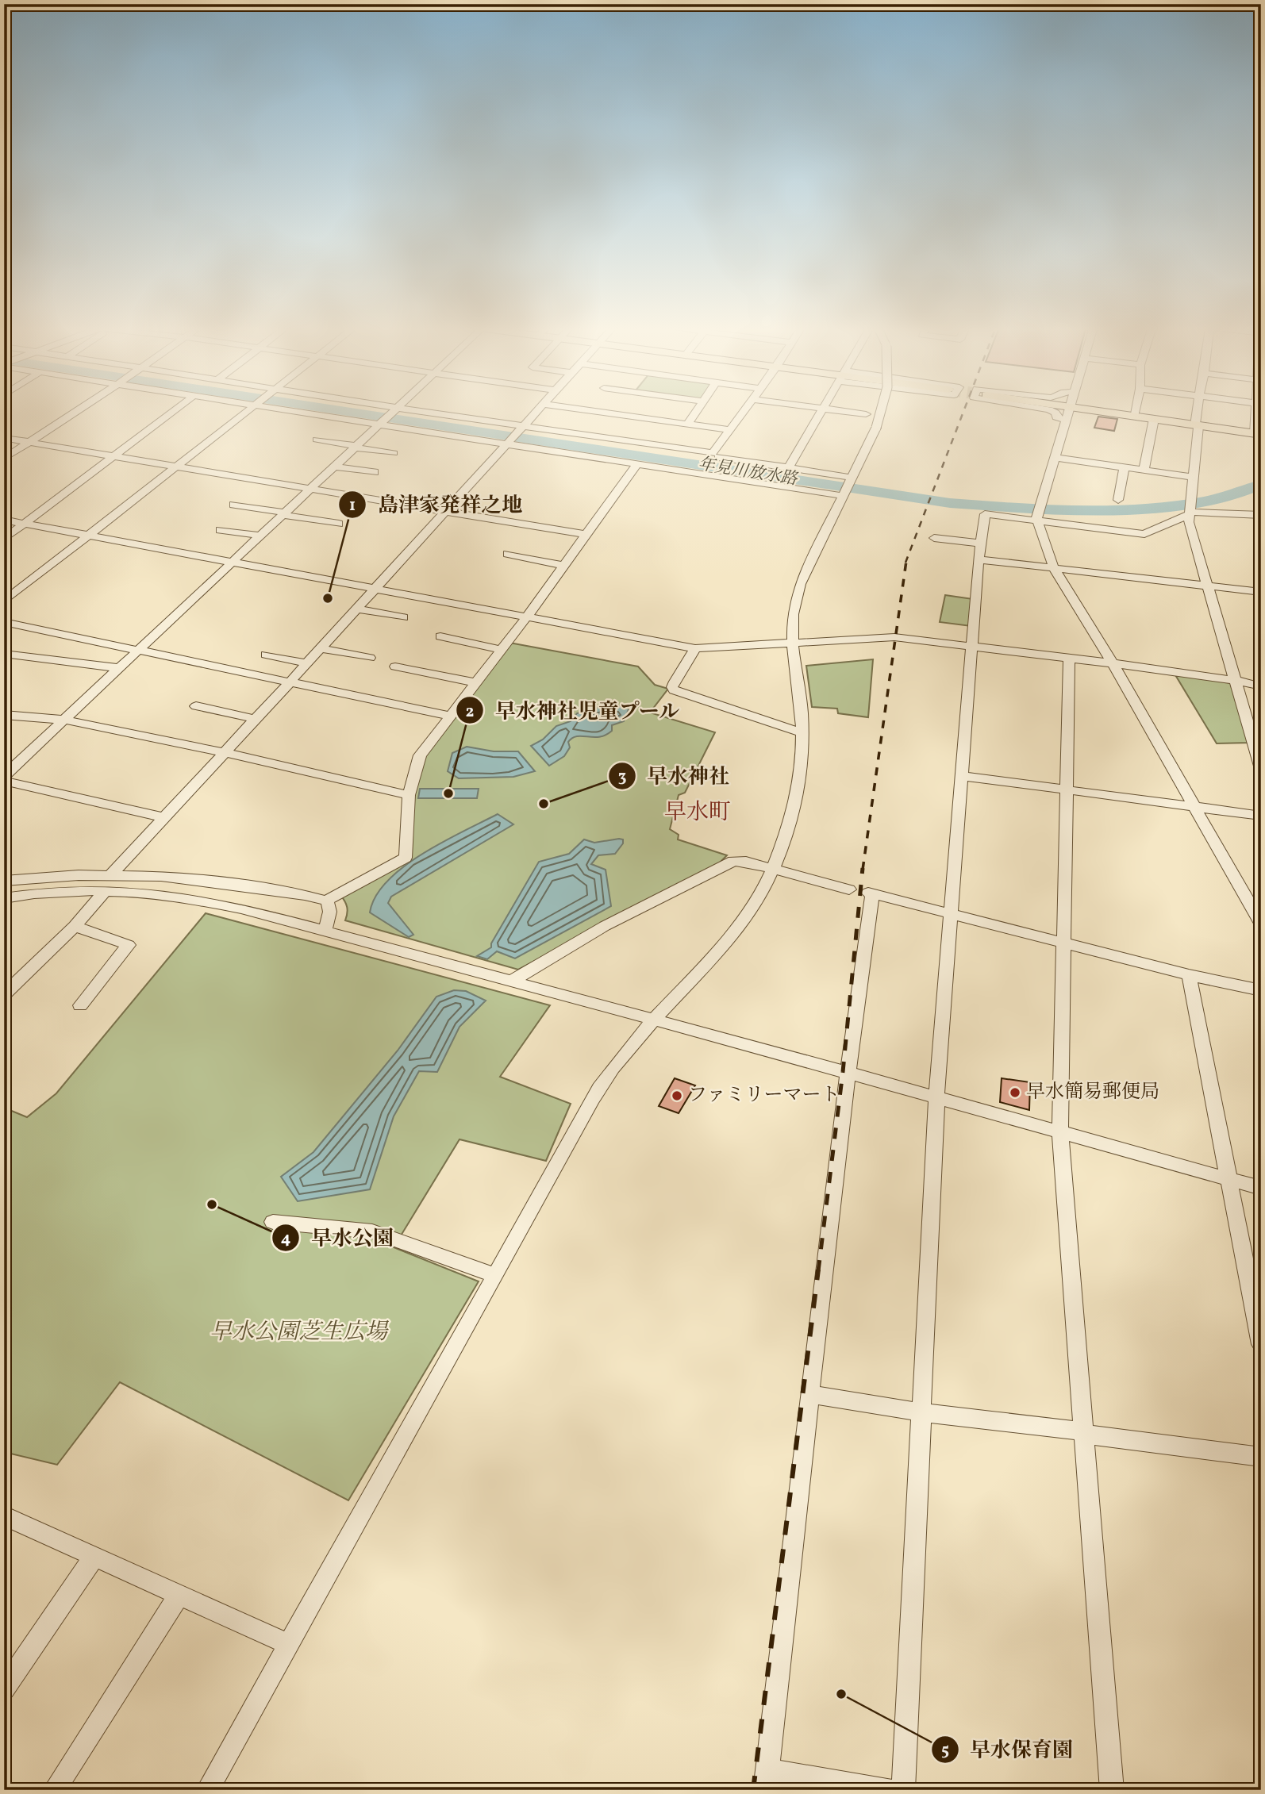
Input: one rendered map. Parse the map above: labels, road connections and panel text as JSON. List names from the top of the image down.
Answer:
{
  "districts": ["早水町"],
  "water": ["年見川放水路"],
  "parks": ["早水公園芝生広場"],
  "places": [
    "島津家発祥之地",
    "早水神社児童プール",
    "早水神社",
    "早水簡易郵便局",
    "ファミリーマート",
    "早水公園",
    "早水保育園"
  ]
}
